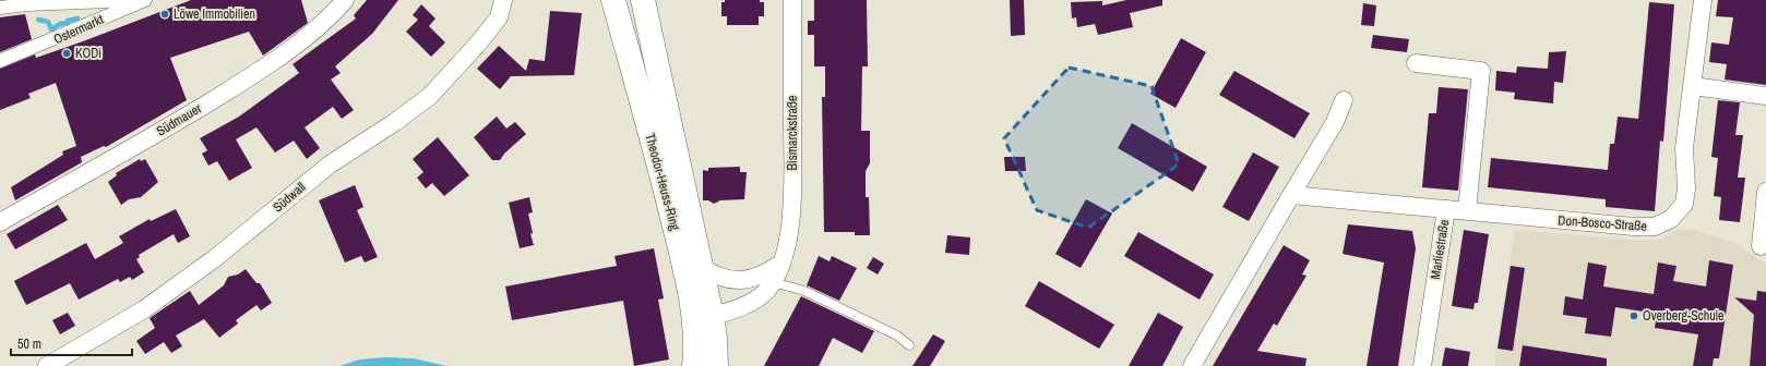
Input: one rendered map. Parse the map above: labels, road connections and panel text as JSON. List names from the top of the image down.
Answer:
{
  "streets": {
    "main road": ["Theodor-Heuss-Ring"],
    "street": [
      "Ostermarkt",
      "Südmauer",
      "Bismarckstraße",
      "Südwall",
      "Don-Bosco-Straße",
      "Marliestraße"
    ]
  },
  "crossings": [
    ["Bismarckstraße", "Theodor-Heuss-Ring"],
    ["Don-Bosco-Straße", "Marliestraße"]
  ],
  "places": ["Löwe Immobilien", "KODi", "Overberg-Schule"],
  "scale_bar": "50 m"
}
